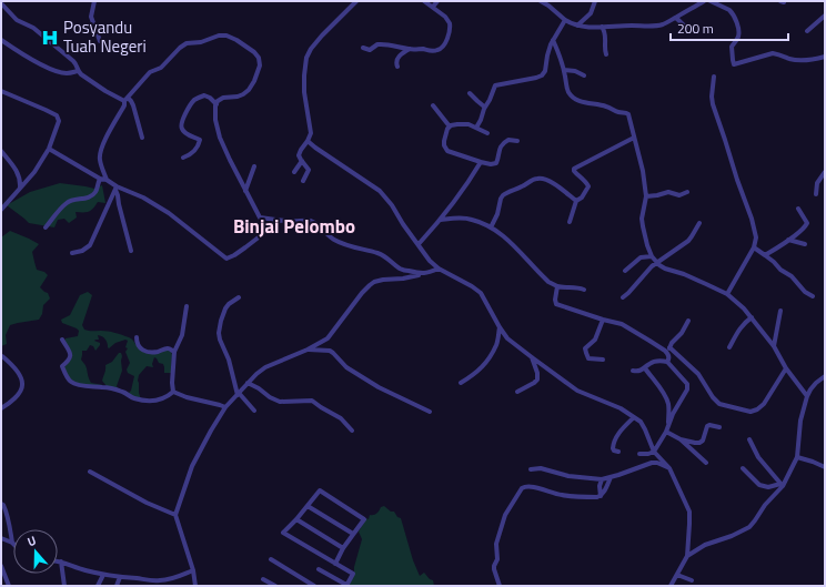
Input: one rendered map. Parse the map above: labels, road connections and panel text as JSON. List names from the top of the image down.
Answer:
{
  "districts": ["Binjai Pelombo"],
  "places": {
    "hospital": ["Posyandu Tuah Negeri"]
  },
  "scale_bar": "200 m",
  "north": "top"
}
